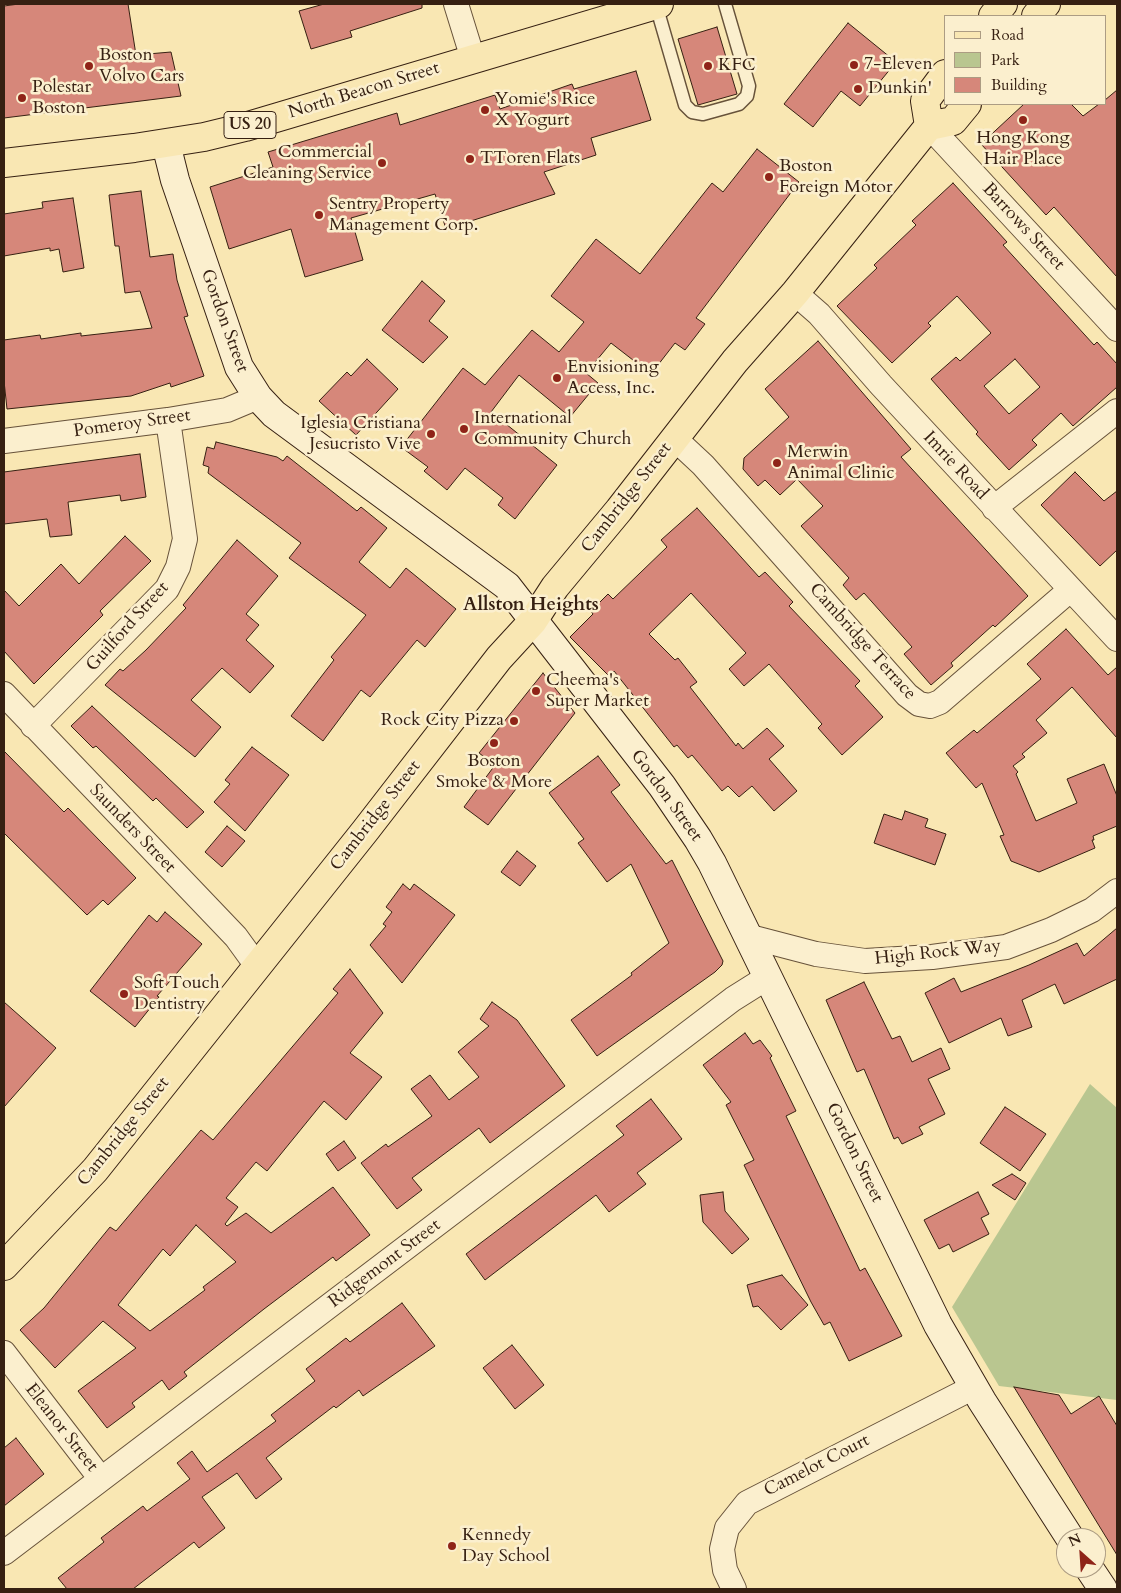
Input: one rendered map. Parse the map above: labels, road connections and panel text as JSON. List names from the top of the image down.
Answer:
{
  "streets": {
    "main road": ["North Beacon Street", "US 20", "Cambridge Street"],
    "street": [
      "Barrows Street",
      "Gordon Street",
      "Pomeroy Street",
      "Imrie Road",
      "Guilford Street",
      "Cambridge Terrace",
      "Saunders Street",
      "High Rock Way",
      "Ridgemont Street",
      "Eleanor Street",
      "Camelot Court"
    ]
  },
  "crossings": [
    ["North Beacon Street", "Gordon Street"],
    ["Barrows Street", "Cambridge Street"],
    ["Gordon Street", "Pomeroy Street"],
    ["Gordon Street", "Cambridge Street"],
    ["Gordon Street", "High Rock Way"],
    ["Gordon Street", "Ridgemont Street"],
    ["Gordon Street", "Camelot Court"],
    ["Pomeroy Street", "Guilford Street"],
    ["Imrie Road", "Cambridge Street"],
    ["Imrie Road", "Cambridge Terrace"],
    ["Cambridge Street", "Cambridge Terrace"],
    ["Cambridge Street", "Saunders Street"],
    ["Guilford Street", "Saunders Street"],
    ["Ridgemont Street", "Eleanor Street"]
  ],
  "districts": ["Allston Heights"],
  "places": [
    "7-Eleven",
    "Boston Volvo Cars",
    "KFC",
    "Dunkin'",
    "Polestar Boston",
    "Yomie's Rice X Yogurt",
    "Hong Kong Hair Place",
    "TToren Flats",
    "Commercial Cleaning Service",
    "Boston Foreign Motor",
    "Sentry Property Management Corp.",
    "Envisioning Access, Inc.",
    "International Community Church",
    "Iglesia Cristiana Jesucristo Vive",
    "Merwin Animal Clinic",
    "Cheema's Super Market",
    "Rock City Pizza",
    "Boston Smoke & More",
    "Soft Touch Dentistry",
    "Kennedy Day School"
  ],
  "legend": ["Road", "Park", "Building"],
  "north": "top left"
}
